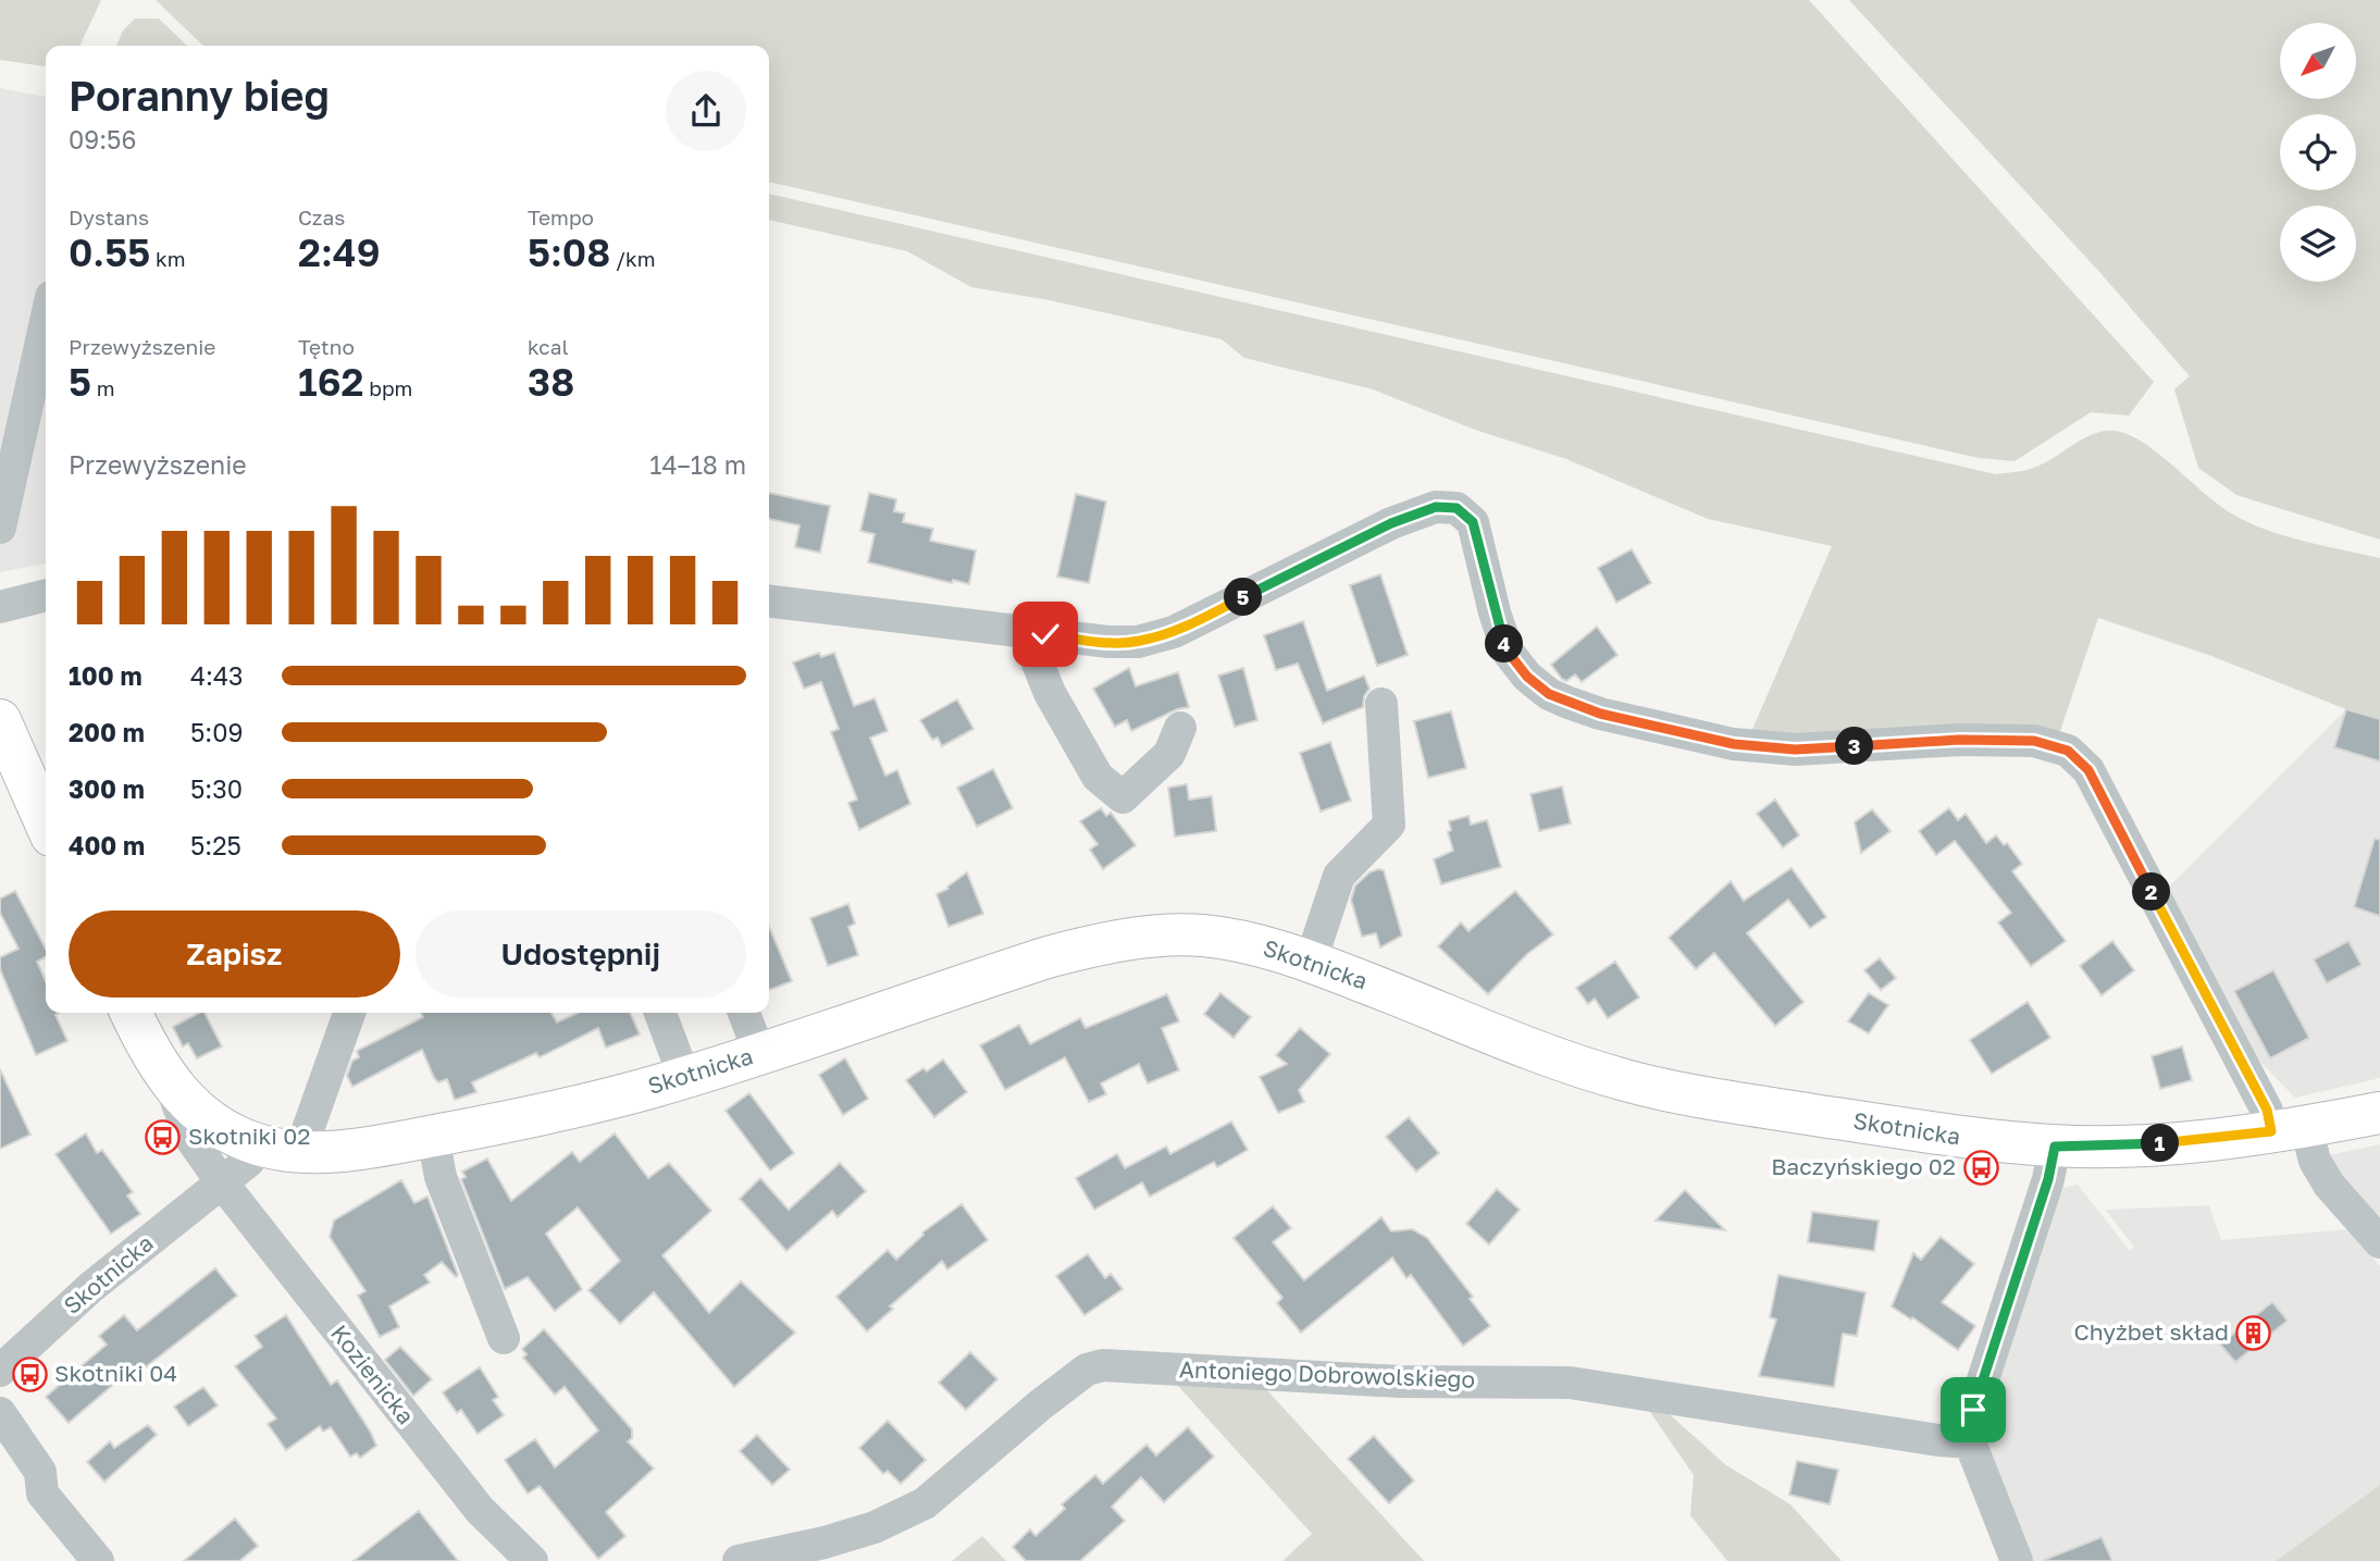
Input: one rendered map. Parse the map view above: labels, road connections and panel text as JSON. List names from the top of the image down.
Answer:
{
  "streets": {
    "main road": ["Skotnicka"],
    "street": ["Kozienicka", "Antoniego Dobrowolskiego"]
  },
  "crossings": [
    ["Skotnicka", "Kozienicka"]
  ],
  "places": {
    "bus stop": ["Skotniki 02", "Baczyńskiego 02", "Skotniki 04"],
    "building": ["Chyżbet skład"]
  },
  "north": "bottom left",
  "page": {
    "heading": ["Poranny bieg", "09:56"],
    "stats": [
      ["Dystans", "0.55 km"],
      ["Czas", "2:49"],
      ["Tempo", "5:08 /km"],
      ["Przewyższenie", "5 m"],
      ["Tętno", "162 bpm"],
      ["kcal", "38"]
    ],
    "chart": ["Przewyższenie", "14–18 m"],
    "pins": [
      "5",
      "4",
      "3",
      "2",
      "1"
    ],
    "list": [
      {
        "name": "100 m",
        "note": "4:43"
      },
      {
        "name": "200 m",
        "note": "5:09"
      },
      {
        "name": "300 m",
        "note": "5:30"
      },
      {
        "name": "400 m",
        "note": "5:25"
      }
    ],
    "buttons": ["Zapisz", "Udostępnij"]
  }
}
